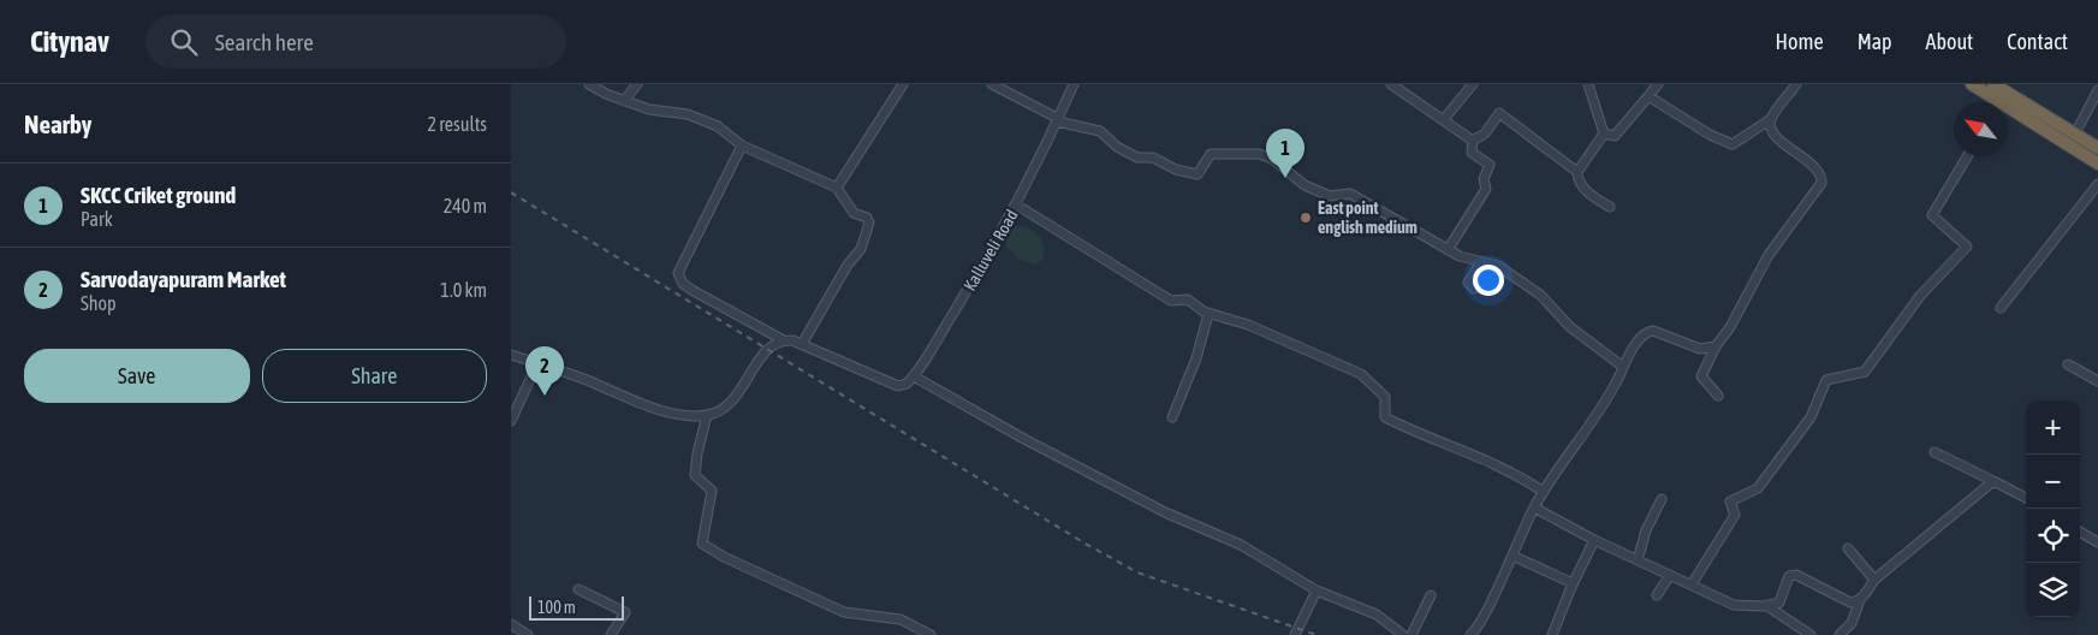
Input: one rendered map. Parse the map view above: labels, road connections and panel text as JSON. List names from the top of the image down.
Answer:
{
  "streets": {
    "street": ["Kalluveli Road"]
  },
  "places": ["East point english medium"],
  "scale_bar": "100 m",
  "north": "top left",
  "page": {
    "header": "Citynav",
    "search": "Search here",
    "nav": [
      "Home",
      "Map",
      "About",
      "Contact"
    ],
    "heading": ["Nearby", "2 results"],
    "pins": ["1", "2"],
    "list": [
      {
        "mark": "1",
        "name": "SKCC Criket ground",
        "note": "Park",
        "value": "240 m"
      },
      {
        "mark": "2",
        "name": "Sarvodayapuram Market",
        "note": "Shop",
        "value": "1.0 km"
      }
    ],
    "buttons": ["Save", "Share"],
    "map_buttons": ["+", "−"],
    "scale": "100 m"
  }
}
